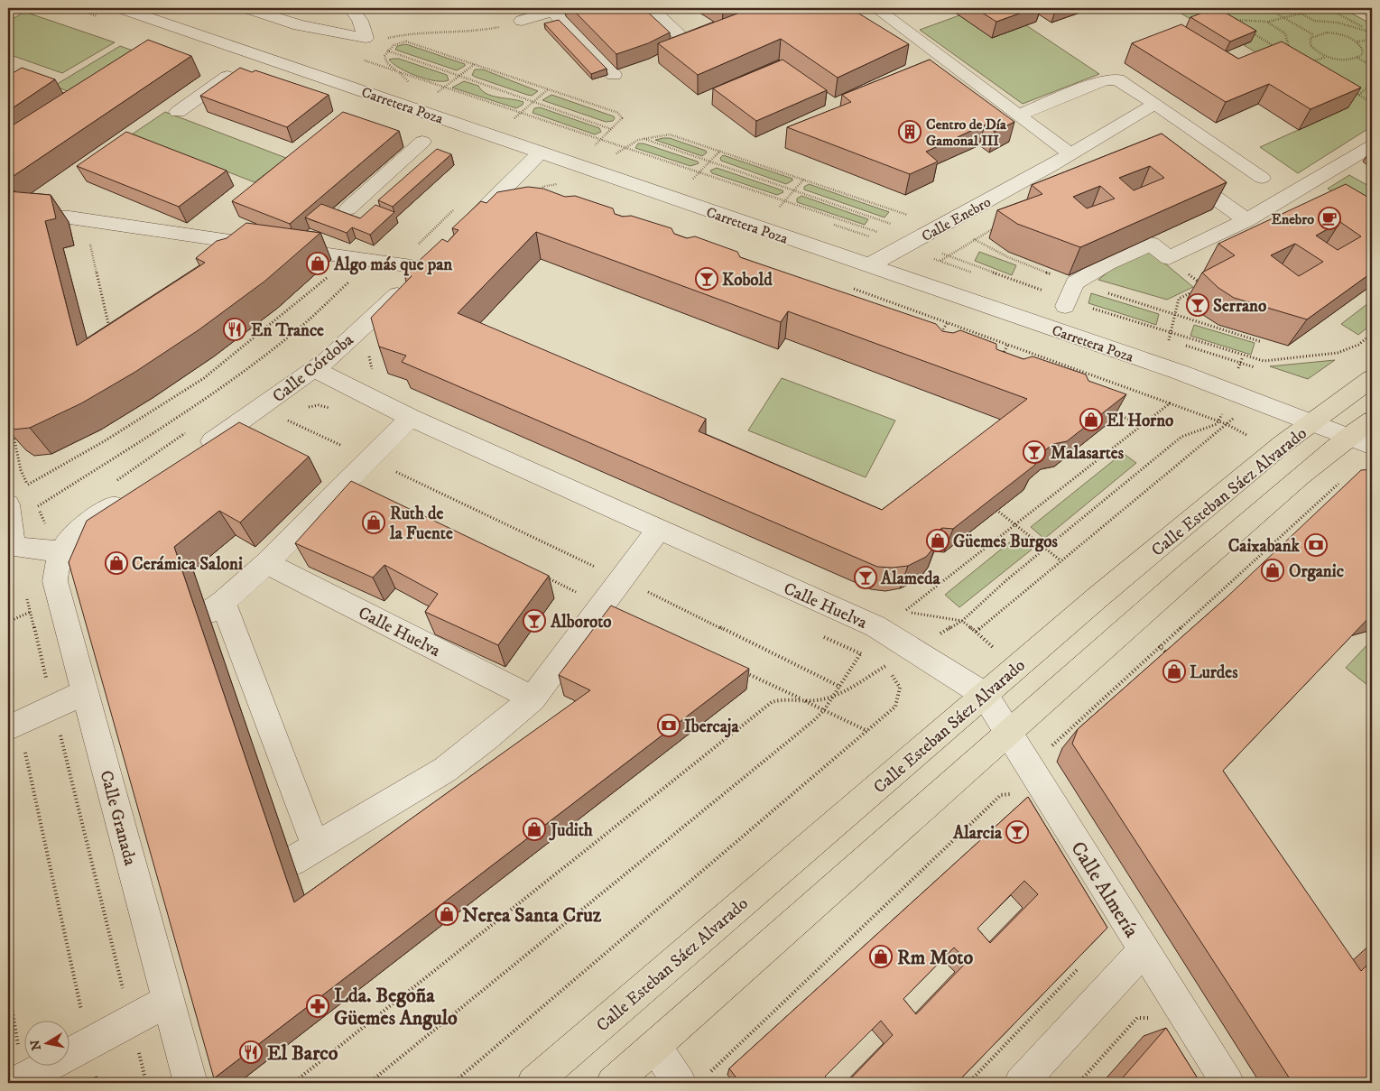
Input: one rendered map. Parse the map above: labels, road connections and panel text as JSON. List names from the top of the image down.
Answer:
{
  "streets": {
    "main road": ["Calle Esteban Sáez Alvarado"],
    "street": [
      "Carretera Poza",
      "Calle Enebro",
      "Calle Córdoba",
      "Calle Huelva",
      "Calle Granada",
      "Calle Almería"
    ]
  },
  "crossings": [
    ["Carretera Poza", "Calle Enebro"],
    ["Carretera Poza", "Calle Esteban Sáez Alvarado"],
    ["Calle Córdoba", "Calle Huelva"],
    ["Calle Esteban Sáez Alvarado", "Calle Huelva"],
    ["Calle Esteban Sáez Alvarado", "Calle Almería"],
    ["Calle Huelva", "Calle Almería"]
  ],
  "places": {
    "building": ["Centro de Día Gamonal III"],
    "cafe": ["Enebro"],
    "shop": [
      "Algo más que pan",
      "El Horno",
      "Ruth de la Fuente",
      "Güemes Burgos",
      "Cerámica Saloni",
      "Organic",
      "Lurdes",
      "Judith",
      "Nerea Santa Cruz",
      "Rm Moto"
    ],
    "bar": [
      "Kobold",
      "Serrano",
      "Malasartes",
      "Alameda",
      "Alboroto",
      "Alarcia"
    ],
    "restaurant": ["En Trance", "El Barco"],
    "bank": ["Caixabank", "Ibercaja"],
    "pharmacy": ["Lda. Begoña Güemes Angulo"]
  },
  "north": "left"
}
